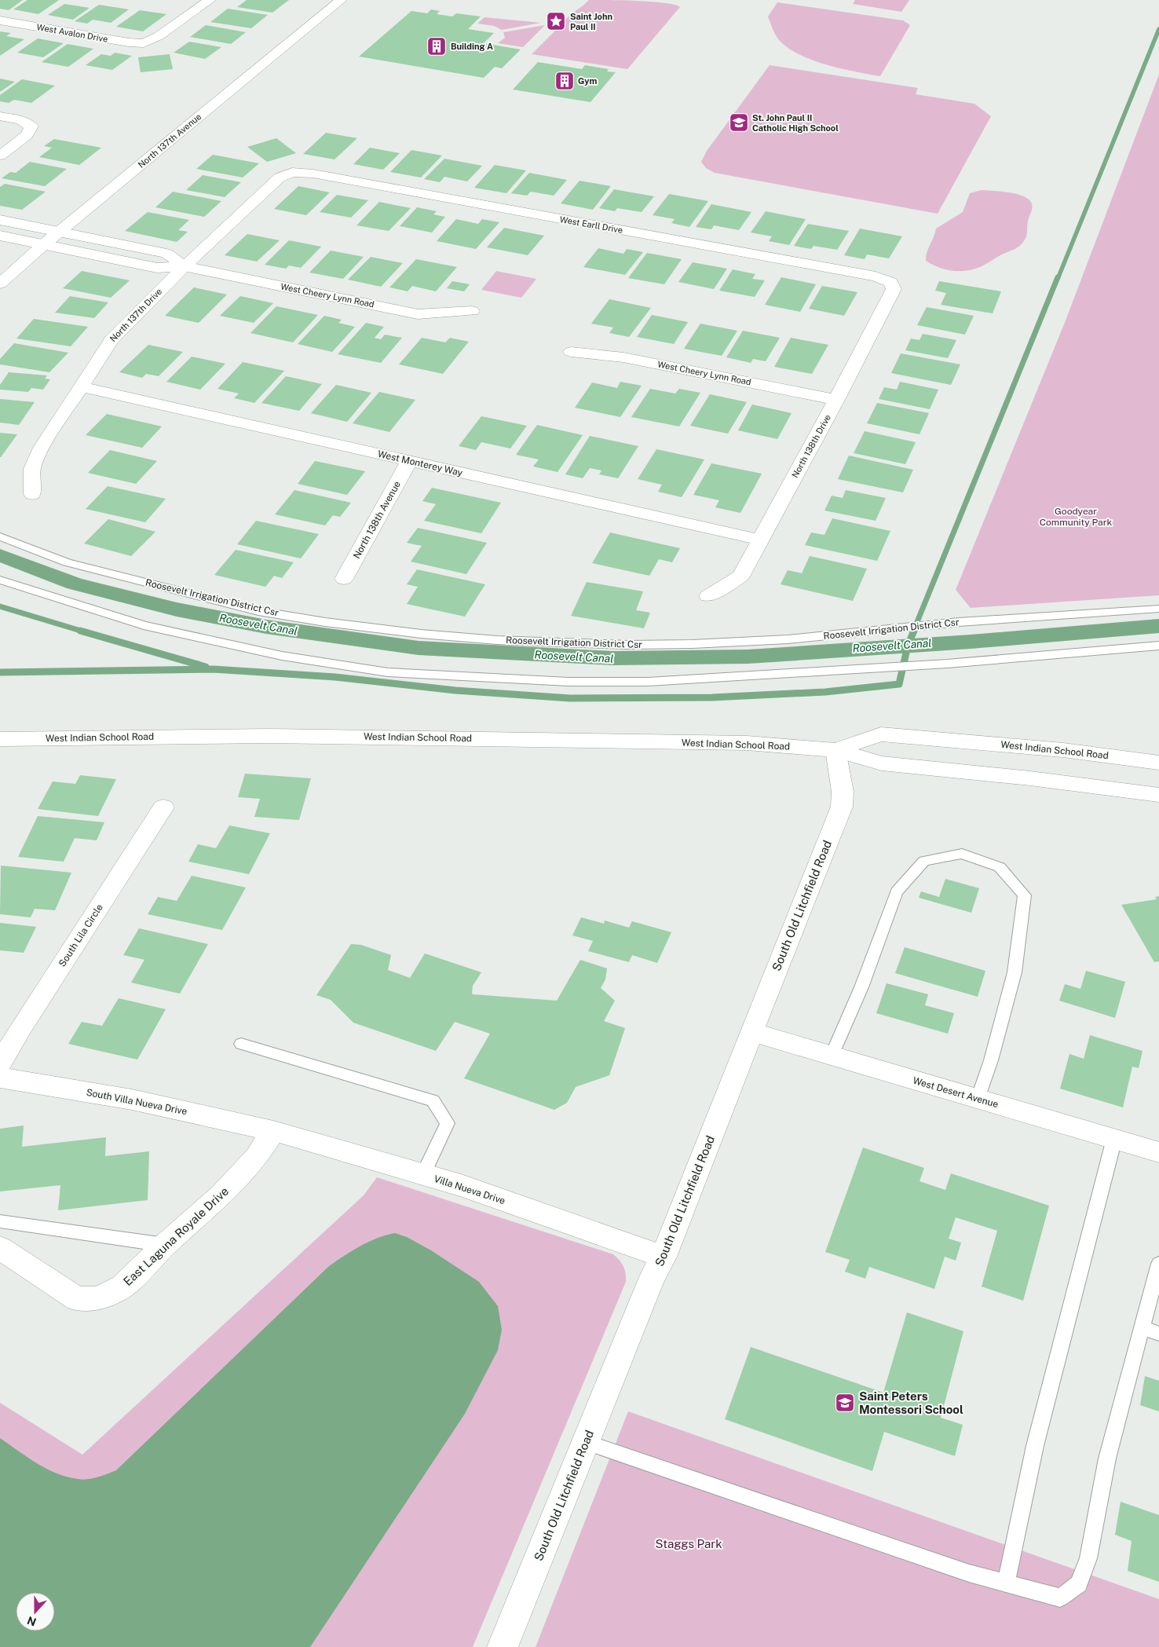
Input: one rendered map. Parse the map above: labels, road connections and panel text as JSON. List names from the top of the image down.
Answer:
{
  "streets": {
    "street": [
      "West Avalon Drive",
      "North 137th Avenue",
      "West Earll Drive",
      "West Cheery Lynn Road",
      "North 137th Drive",
      "North 138th Drive",
      "West Monterey Way",
      "North 138th Avenue",
      "West Indian School Road",
      "South Old Litchfield Road",
      "South Lila Circle",
      "West Desert Avenue",
      "South Villa Nueva Drive",
      "Villa Nueva Drive",
      "East Laguna Royale Drive"
    ],
    "lane": ["Roosevelt Irrigation District Csr"]
  },
  "crossings": [
    ["North 137th Avenue", "West Cheery Lynn Road"],
    ["West Earll Drive", "North 137th Drive"],
    ["West Earll Drive", "North 138th Drive"],
    ["West Cheery Lynn Road", "North 137th Drive"],
    ["West Cheery Lynn Road", "North 138th Drive"],
    ["North 137th Drive", "West Monterey Way"],
    ["North 138th Drive", "West Monterey Way"],
    ["West Monterey Way", "North 138th Avenue"],
    ["West Indian School Road", "South Old Litchfield Road"],
    ["South Old Litchfield Road", "West Desert Avenue"],
    ["South Old Litchfield Road", "Villa Nueva Drive"],
    ["South Villa Nueva Drive", "Villa Nueva Drive"],
    ["South Villa Nueva Drive", "East Laguna Royale Drive"],
    ["Villa Nueva Drive", "East Laguna Royale Drive"]
  ],
  "water": ["Roosevelt Canal"],
  "parks": ["Goodyear Community Park", "Staggs Park"],
  "places": {
    "place": ["Saint John Paul II"],
    "building": ["Building A", "Gym"],
    "school or university": ["St. John Paul II Catholic High School", "Saint Peters Montessori School"]
  },
  "north": "bottom"
}
